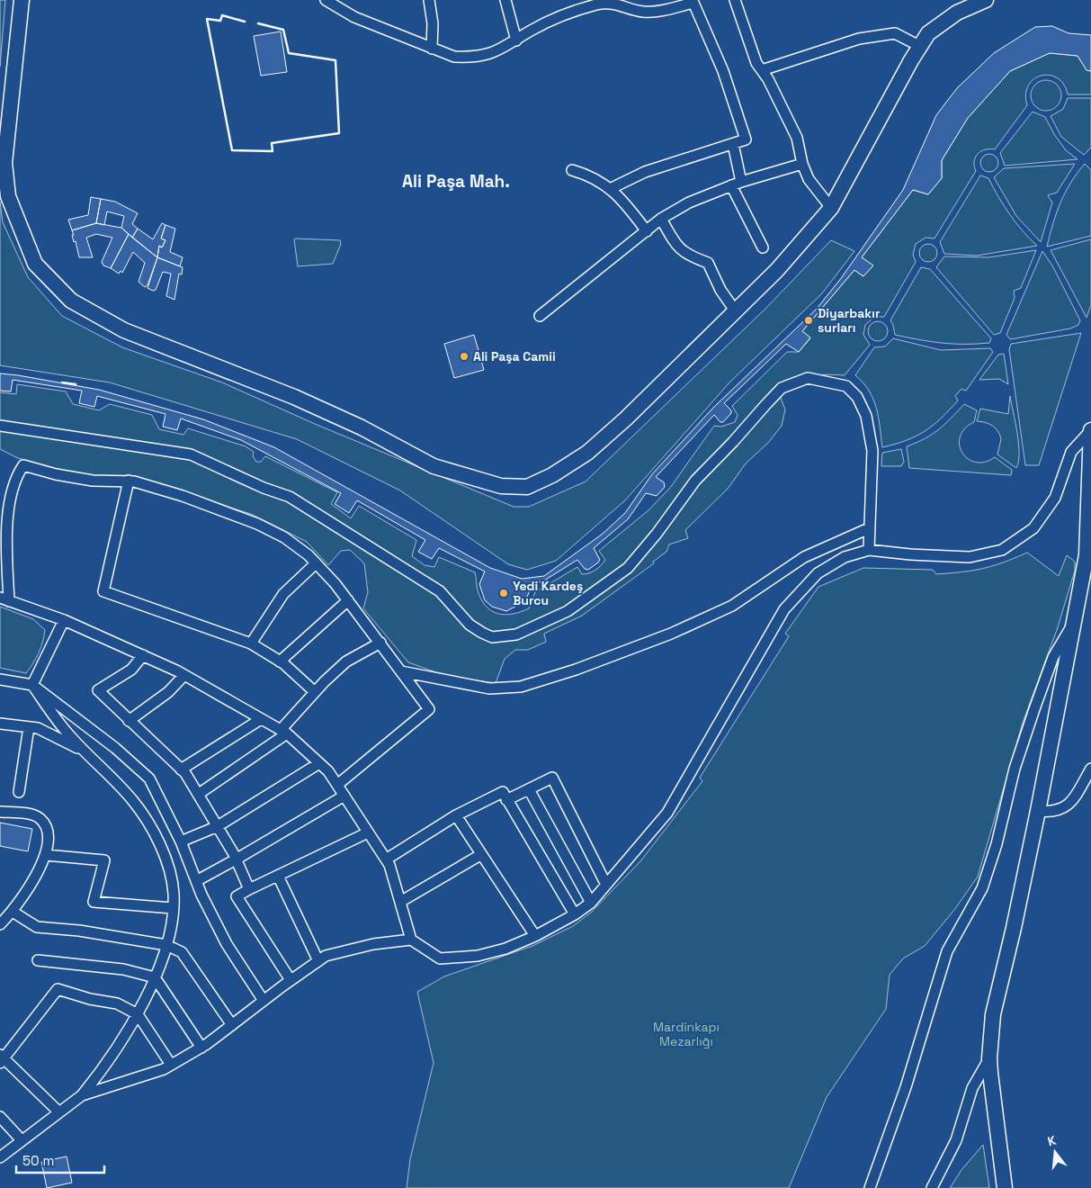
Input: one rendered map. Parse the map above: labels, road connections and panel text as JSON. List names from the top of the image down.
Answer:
{
  "districts": ["Ali Paşa Mah."],
  "parks": ["Mardinkapı Mezarlığı"],
  "places": ["Diyarbakır surları", "Ali Paşa Camii", "Yedi Kardeş Burcu"],
  "scale_bar": "50 m",
  "north": "top"
}
